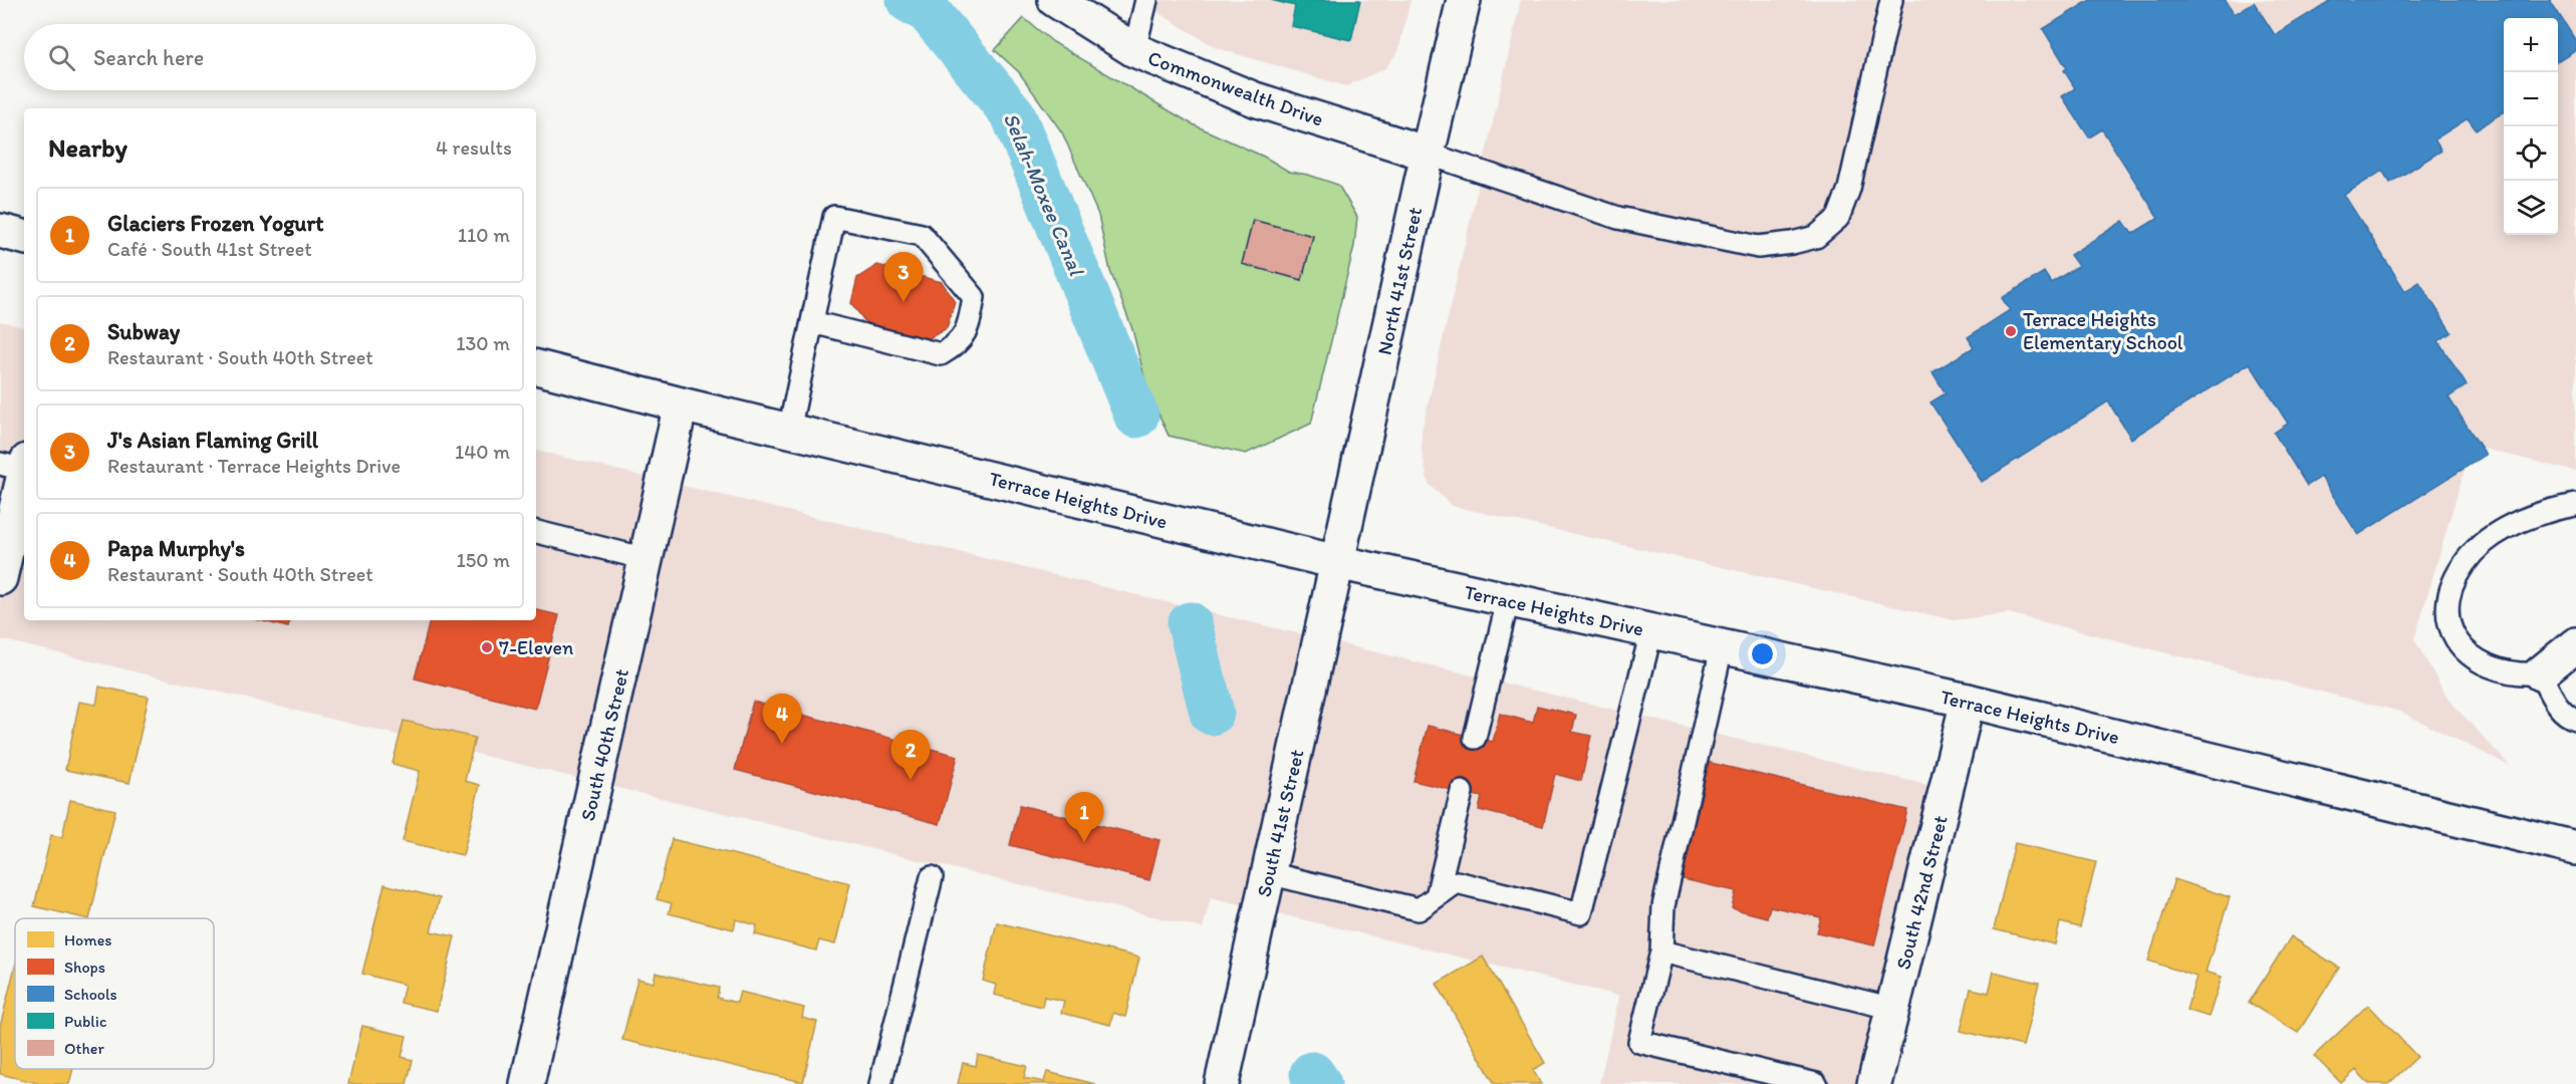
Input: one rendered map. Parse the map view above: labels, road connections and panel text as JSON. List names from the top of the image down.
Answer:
{
  "streets": {
    "street": [
      "Commonwealth Drive",
      "North 41st Street",
      "Terrace Heights Drive",
      "South 40th Street",
      "South 41st Street",
      "South 42nd Street"
    ]
  },
  "crossings": [
    ["Commonwealth Drive", "North 41st Street"],
    ["North 41st Street", "Terrace Heights Drive"],
    ["North 41st Street", "South 41st Street"],
    ["Terrace Heights Drive", "South 40th Street"],
    ["Terrace Heights Drive", "South 41st Street"],
    ["Terrace Heights Drive", "South 42nd Street"]
  ],
  "water": ["Selah-Moxee Canal"],
  "places": ["Terrace Heights Elementary School", "7-Eleven"],
  "legend": [
    "Homes",
    "Shops",
    "Schools",
    "Public",
    "Other"
  ],
  "page": {
    "map_buttons": ["+", "−"],
    "search": "Search here",
    "heading": ["Nearby", "4 results"],
    "list": [
      {
        "mark": "1",
        "name": "Glaciers Frozen Yogurt",
        "note": "Café · South 41st Street",
        "value": "110 m"
      },
      {
        "mark": "2",
        "name": "Subway",
        "note": "Restaurant · South 40th Street",
        "value": "130 m"
      },
      {
        "mark": "3",
        "name": "J's Asian Flaming Grill",
        "note": "Restaurant · Terrace Heights Drive",
        "value": "140 m"
      },
      {
        "mark": "4",
        "name": "Papa Murphy's",
        "note": "Restaurant · South 40th Street",
        "value": "150 m"
      }
    ],
    "pins": [
      "3",
      "4",
      "2",
      "1"
    ]
  }
}
